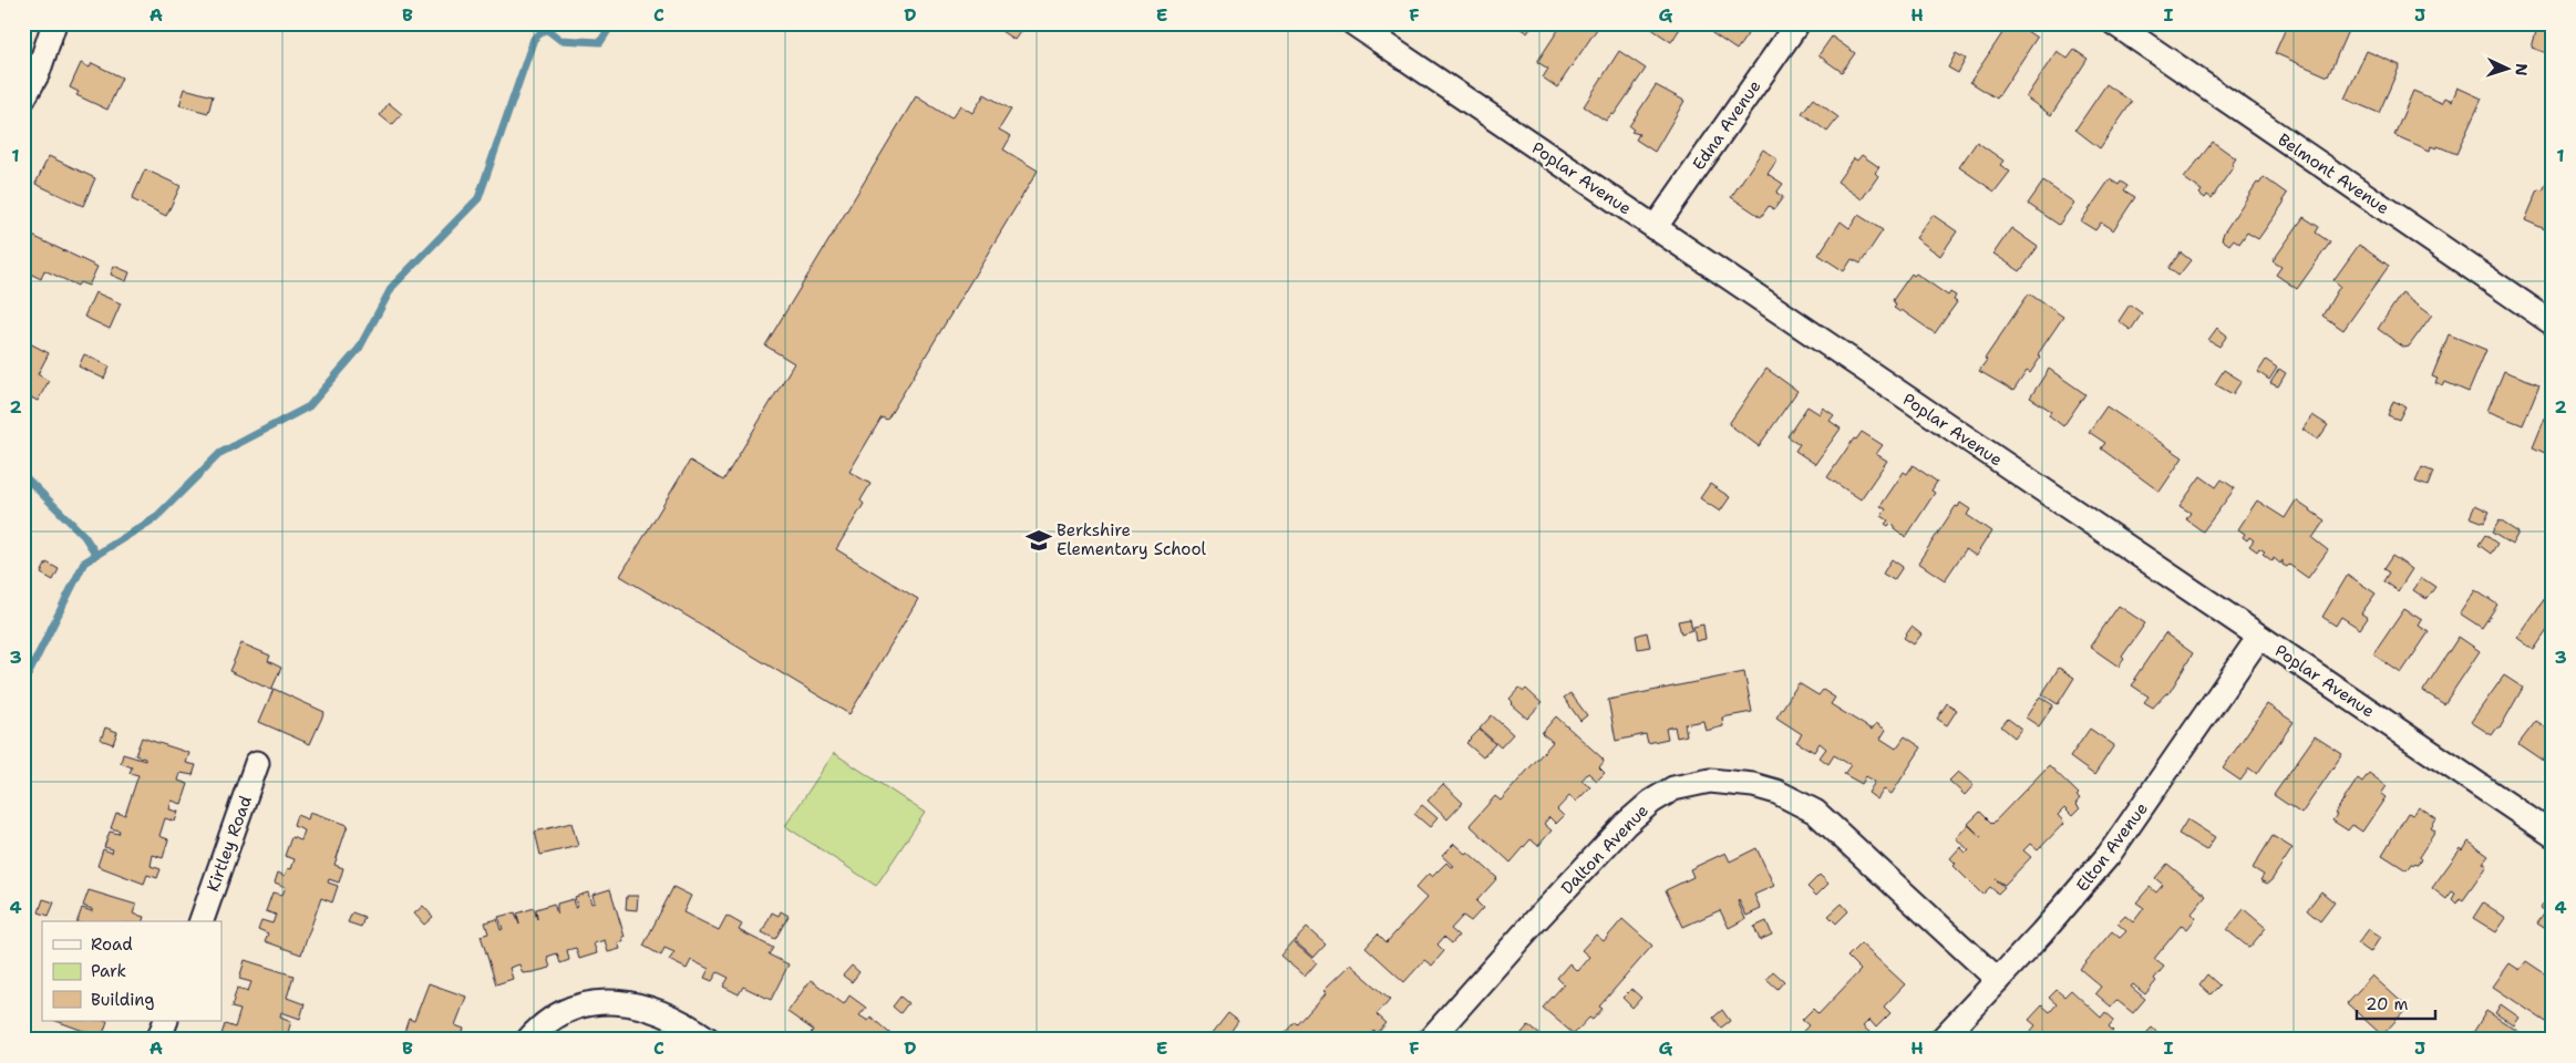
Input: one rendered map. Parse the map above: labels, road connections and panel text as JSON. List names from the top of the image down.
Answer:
{
  "streets": {
    "street": [
      "Edna Avenue",
      "Belmont Avenue",
      "Poplar Avenue",
      "Kirtley Road",
      "Elton Avenue",
      "Dalton Avenue"
    ]
  },
  "crossings": [
    ["Edna Avenue", "Poplar Avenue"],
    ["Poplar Avenue", "Elton Avenue"],
    ["Elton Avenue", "Dalton Avenue"]
  ],
  "places": {
    "school or university": ["Berkshire Elementary School"]
  },
  "legend": ["Road", "Park", "Building"],
  "scale_bar": "20 m",
  "north": "right",
  "grid": {
    "columns": [
      "A",
      "B",
      "C",
      "D",
      "E",
      "F",
      "G",
      "H",
      "I",
      "J"
    ],
    "rows": [
      "1",
      "2",
      "3",
      "4"
    ]
  }
}
